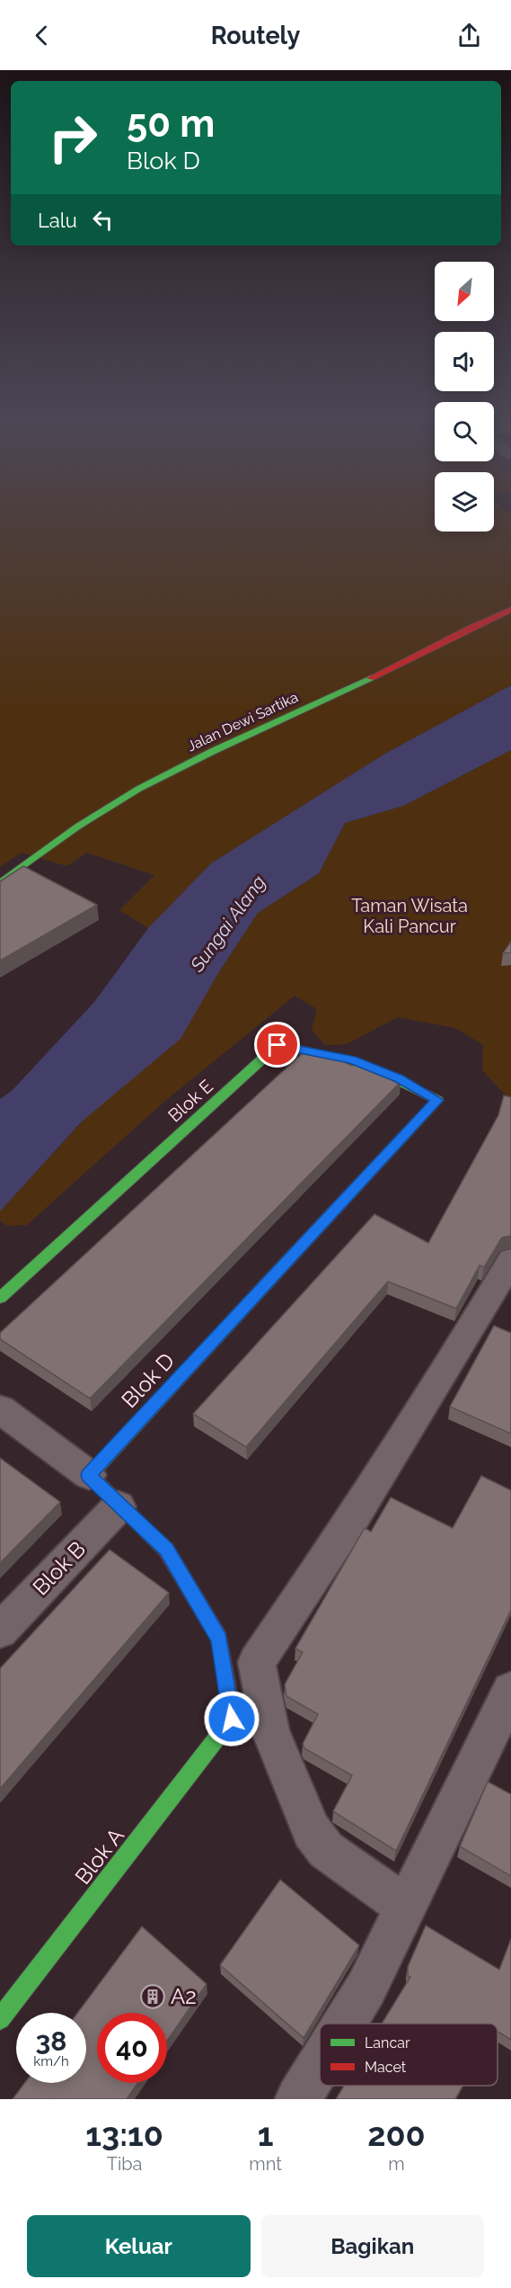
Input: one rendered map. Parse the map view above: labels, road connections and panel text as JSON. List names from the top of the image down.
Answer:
{
  "streets": {
    "street": [
      "Jalan Dewi Sartika",
      "Blok E",
      "Blok D",
      "Blok B",
      "Blok A"
    ]
  },
  "crossings": [
    ["Blok E", "Blok D"],
    ["Blok B", "Blok A"]
  ],
  "water": ["Sungai Alang"],
  "parks": ["Taman Wisata Kali Pancur"],
  "places": {
    "building": ["A2"]
  },
  "legend": ["Lancar", "Macet"],
  "north": "bottom left",
  "page": {
    "header": "Routely",
    "turn": ["50 m", "Blok D"],
    "then": "Lalu",
    "speed": "38 km/h",
    "limit": "40",
    "eta": [
      "13:10",
      "Tiba",
      "1",
      "mnt",
      "200",
      "m"
    ],
    "buttons": ["Keluar", "Bagikan"]
  }
}
